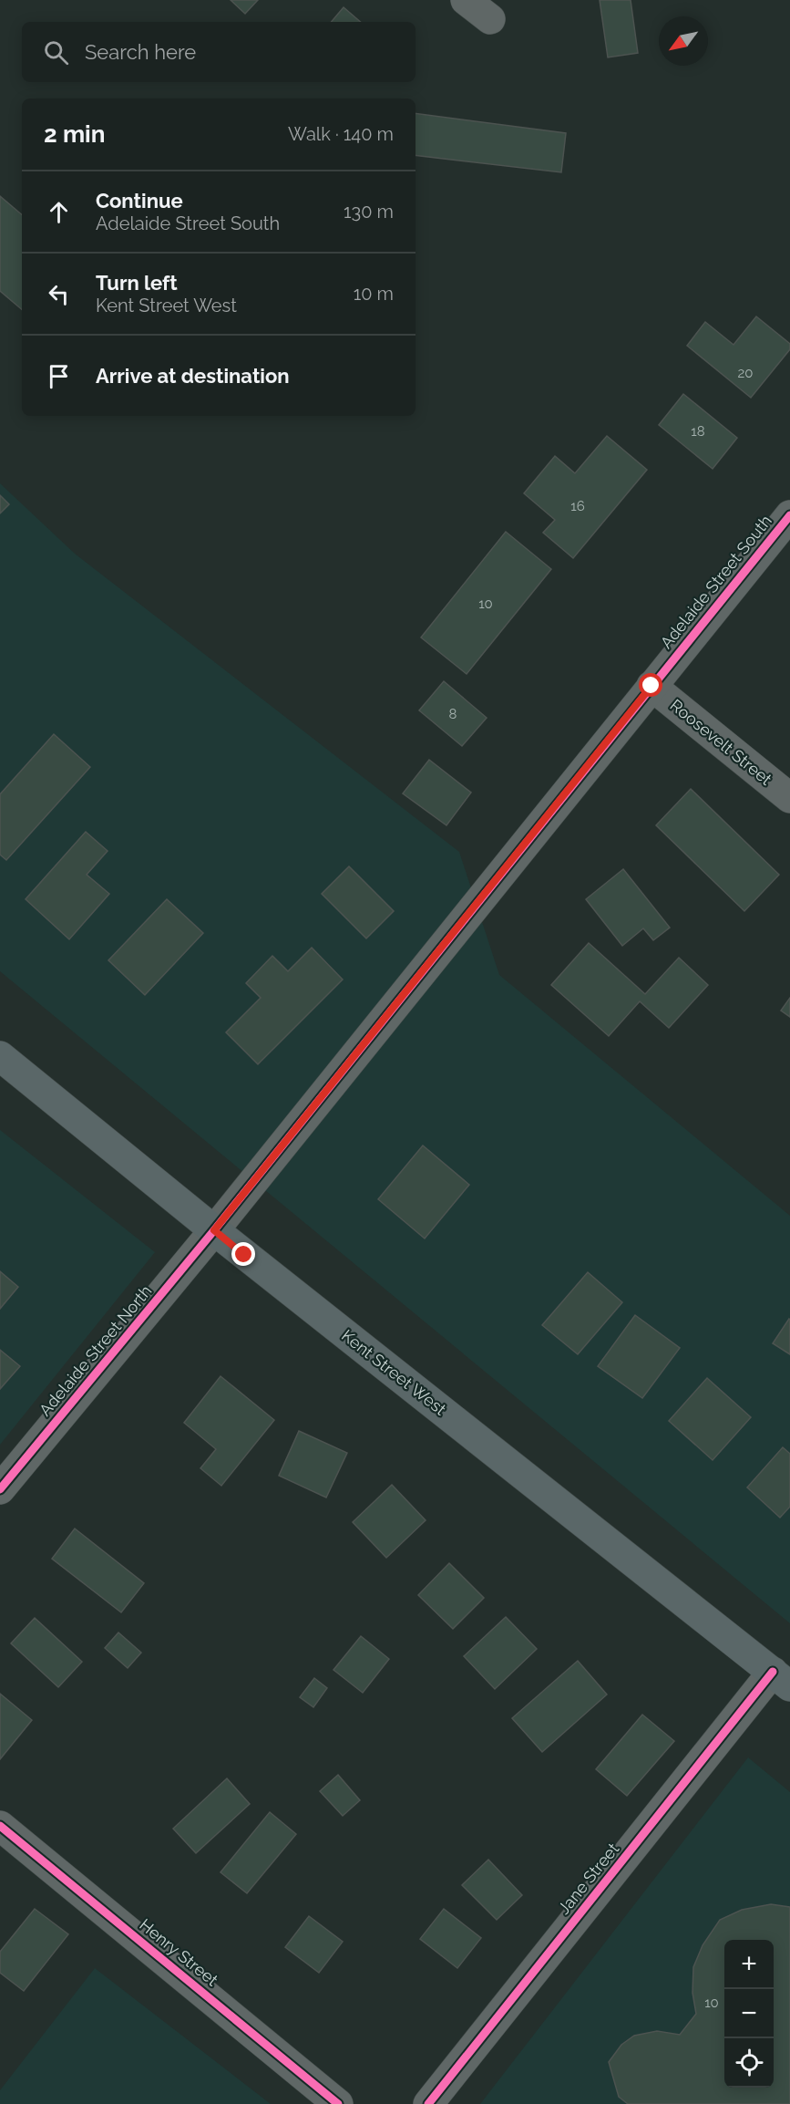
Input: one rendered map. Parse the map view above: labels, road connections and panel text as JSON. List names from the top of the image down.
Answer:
{
  "streets": {
    "main road": ["Kent Street West"],
    "street": [
      "Adelaide Street South",
      "Roosevelt Street",
      "Adelaide Street North",
      "Jane Street",
      "Henry Street"
    ]
  },
  "crossings": [
    ["Adelaide Street South", "Roosevelt Street"],
    ["Adelaide Street South", "Adelaide Street North"],
    ["Adelaide Street South", "Kent Street West"],
    ["Adelaide Street North", "Kent Street West"],
    ["Kent Street West", "Jane Street"]
  ],
  "house_numbers": [
    "20",
    "18",
    "16",
    "10",
    "8",
    "10"
  ],
  "north": "bottom left",
  "page": {
    "search": "Search here",
    "heading": ["2 min", "Walk · 140 m"],
    "list": [
      ["Continue", "Adelaide Street South", "130 m"],
      ["Turn left", "Kent Street West", "10 m"],
      "Arrive at destination"
    ],
    "map_buttons": ["+", "−"]
  }
}
